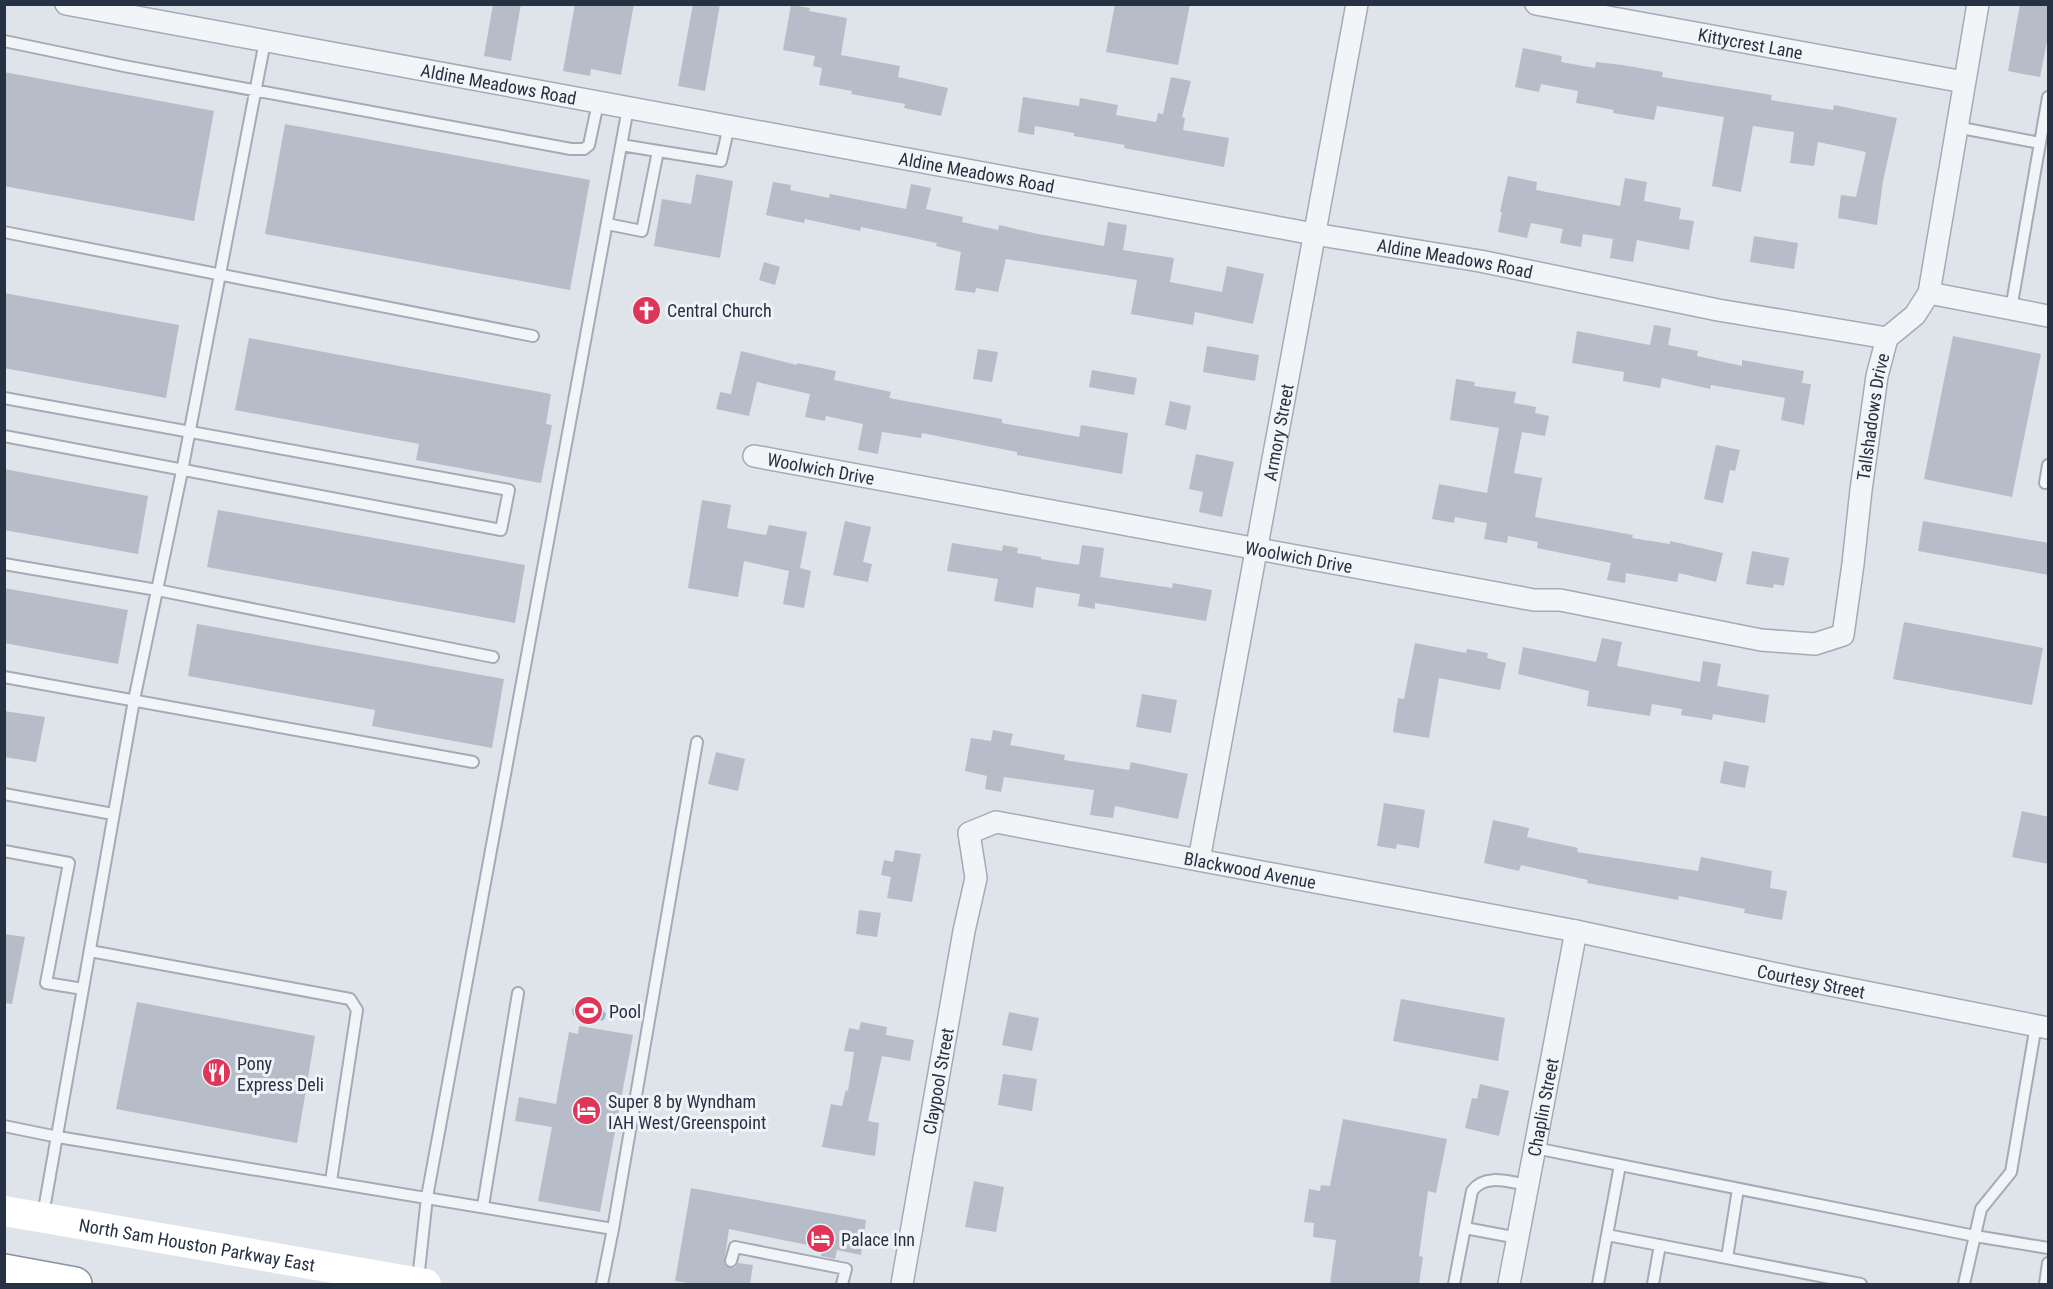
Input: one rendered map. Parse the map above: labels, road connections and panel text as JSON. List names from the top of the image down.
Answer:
{
  "streets": {
    "main road": ["North Sam Houston Parkway East"],
    "street": [
      "Kittycrest Lane",
      "Aldine Meadows Road",
      "Tallshadows Drive",
      "Armory Street",
      "Woolwich Drive",
      "Blackwood Avenue",
      "Courtesy Street",
      "Claypool Street",
      "Chaplin Street"
    ]
  },
  "crossings": [
    ["Kittycrest Lane", "Tallshadows Drive"],
    ["Aldine Meadows Road", "Tallshadows Drive"],
    ["Aldine Meadows Road", "Armory Street"],
    ["Tallshadows Drive", "Woolwich Drive"],
    ["Armory Street", "Woolwich Drive"],
    ["Armory Street", "Blackwood Avenue"],
    ["Blackwood Avenue", "Courtesy Street"],
    ["Blackwood Avenue", "Claypool Street"],
    ["Blackwood Avenue", "Chaplin Street"],
    ["Courtesy Street", "Chaplin Street"]
  ],
  "places": {
    "church": ["Central Church"],
    "sports": ["Pool"],
    "restaurant": ["Pony Express Deli"],
    "hotel": ["Super 8 by Wyndham IAH West/Greenspoint", "Palace Inn"]
  }
}
